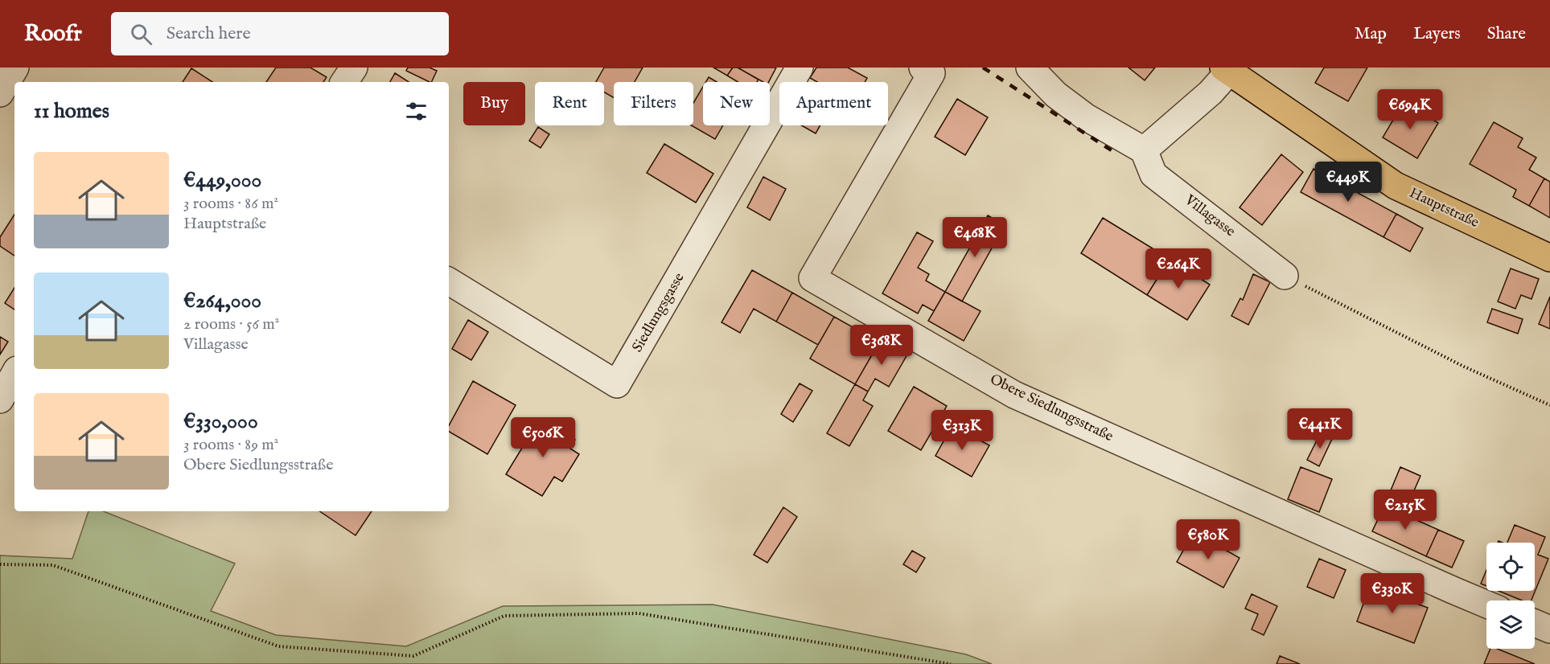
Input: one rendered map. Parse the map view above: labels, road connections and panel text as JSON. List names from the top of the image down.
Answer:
{
  "streets": {
    "main road": ["Hauptstraße"],
    "street": ["Villagasse", "Siedlungsgasse", "Obere Siedlungsstraße"]
  },
  "page": {
    "header": "Roofr",
    "search": "Search here",
    "nav": ["Map", "Layers", "Share"],
    "chip": [
      "Buy",
      "Rent",
      "Filters",
      "New",
      "Apartment"
    ],
    "heading": "11 homes",
    "price": [
      "€694K",
      "€449K",
      "€468K",
      "€264K",
      "€368K",
      "€441K",
      "€313K",
      "€506K",
      "€215K",
      "€580K",
      "€330K"
    ],
    "list": [
      {
        "name": "€449,000",
        "note": "3 rooms · 86 m² · Hauptstraße"
      },
      {
        "name": "€264,000",
        "note": "2 rooms · 56 m² · Villagasse"
      },
      {
        "name": "€330,000",
        "note": "3 rooms · 89 m² · Obere Siedlungsstraße"
      }
    ]
  }
}
